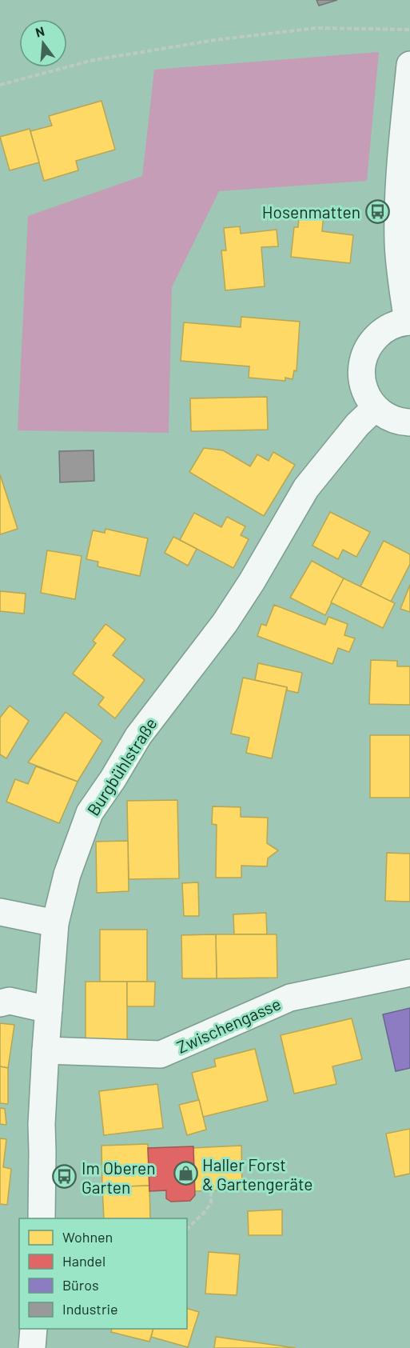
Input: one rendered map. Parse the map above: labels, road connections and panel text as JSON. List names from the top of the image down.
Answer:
{
  "streets": {
    "street": ["Burgbühlstraße", "Zwischengasse"]
  },
  "crossings": [
    ["Burgbühlstraße", "Zwischengasse"]
  ],
  "places": {
    "bus stop": ["Hosenmatten", "Im Oberen Garten"],
    "shop": ["Haller Forst & Gartengeräte"]
  },
  "legend": [
    "Wohnen",
    "Handel",
    "Büros",
    "Industrie"
  ],
  "north": "top"
}
